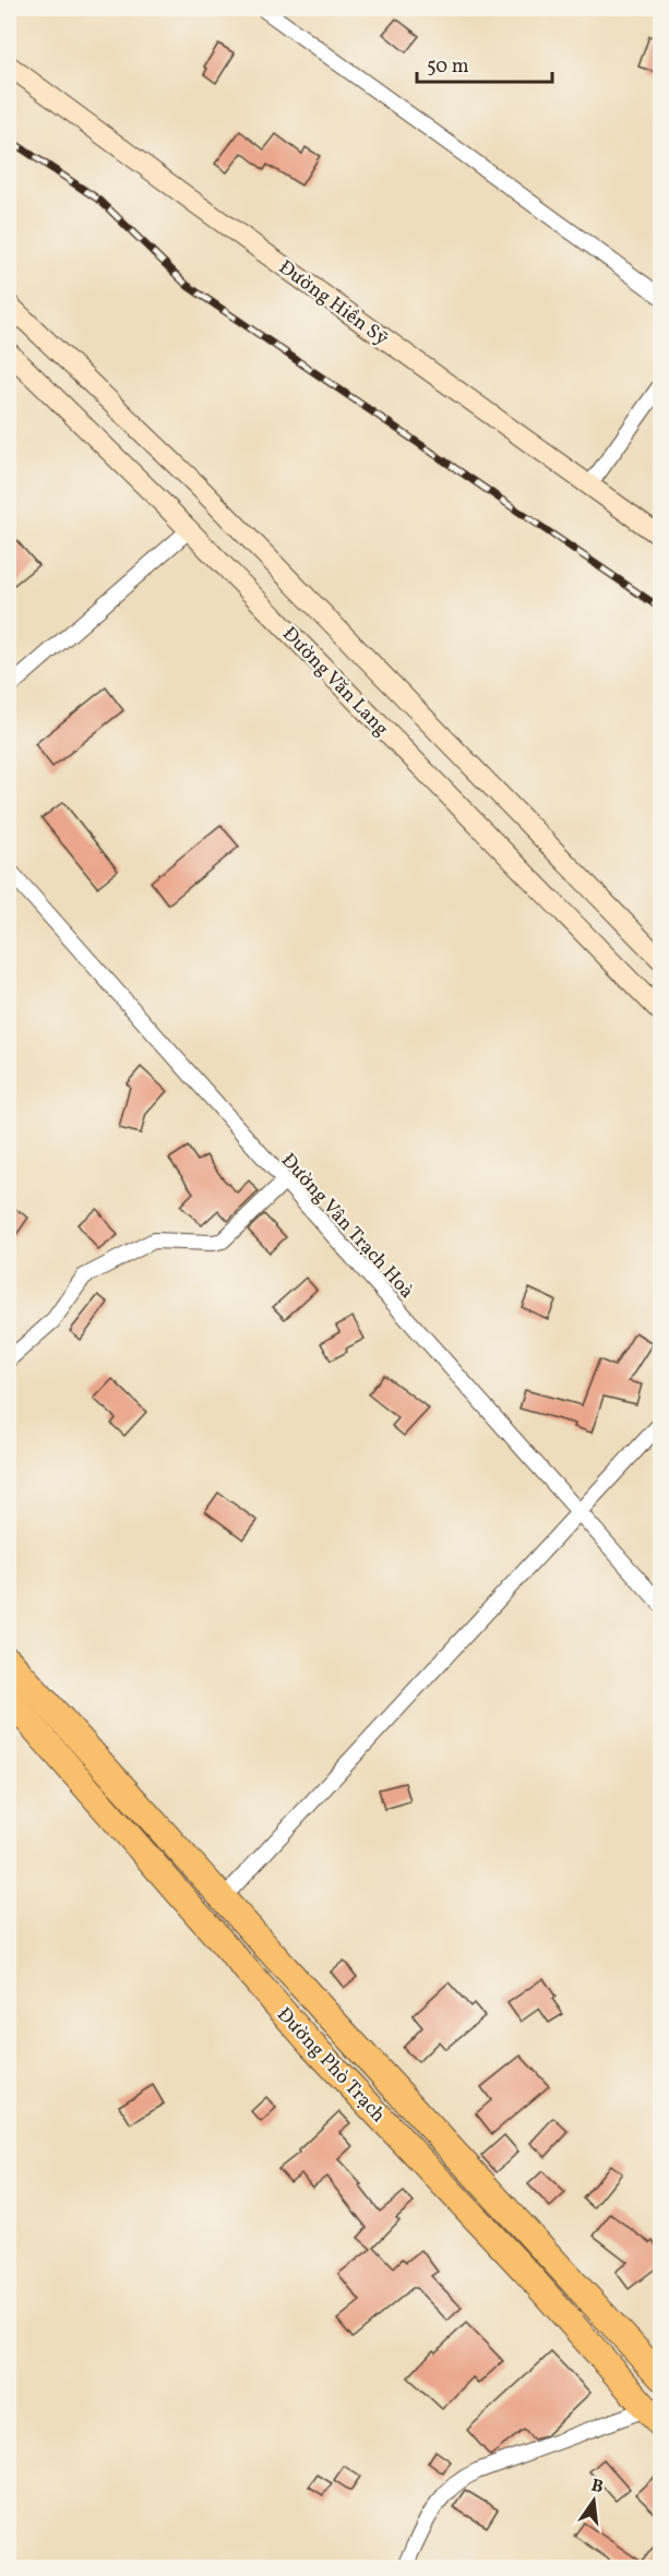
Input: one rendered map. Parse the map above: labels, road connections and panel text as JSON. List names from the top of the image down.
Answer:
{
  "streets": {
    "highway": ["Đường Phò Trạch"],
    "street": ["Đường Hiền Sỹ", "Đường Văn Lang", "Đường Vân Trạch Hoà"]
  },
  "scale_bar": "50 m",
  "north": "top"
}
